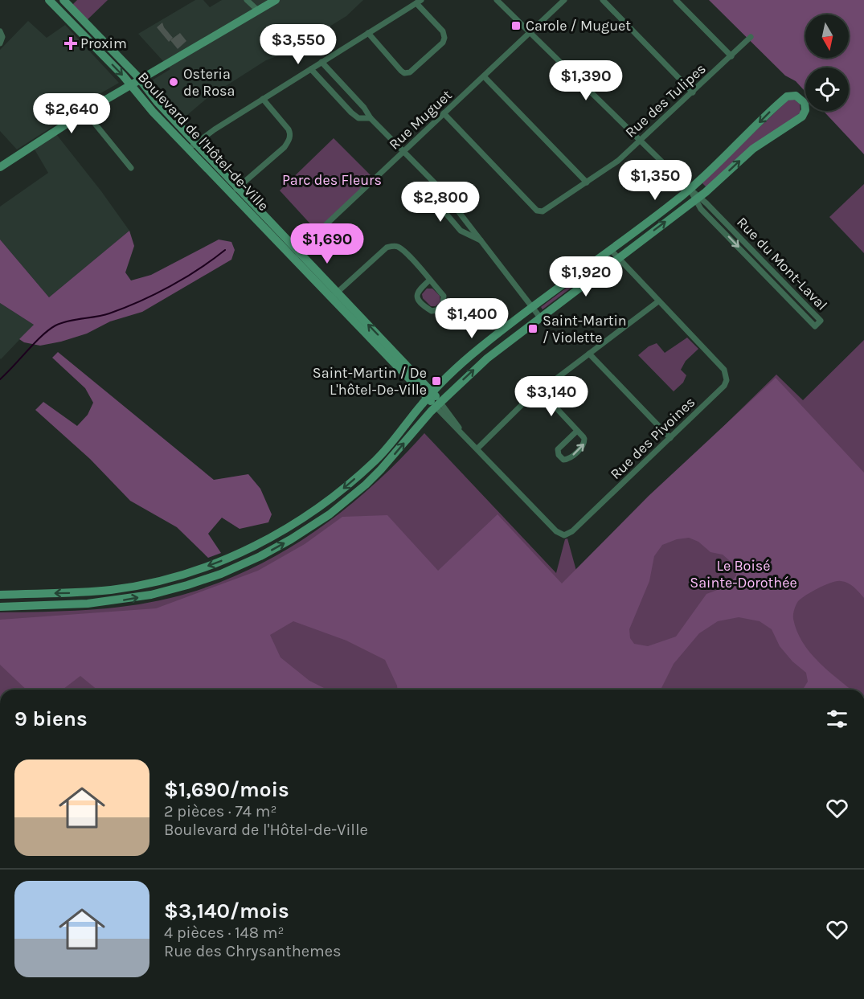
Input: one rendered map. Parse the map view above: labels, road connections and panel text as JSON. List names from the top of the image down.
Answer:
{
  "streets": {
    "street": [
      "Rue des Tulipes",
      "Rue Muguet",
      "Boulevard de l'Hôtel-de-Ville",
      "Rue du Mont-Laval",
      "Rue des Pivoines"
    ]
  },
  "crossings": [
    ["Rue des Tulipes", "Rue Muguet"],
    ["Rue Muguet", "Boulevard de l'Hôtel-de-Ville"],
    ["Boulevard de l'Hôtel-de-Ville", "Rue des Pivoines"]
  ],
  "parks": ["Parc des Fleurs", "Le Boisé Sainte-Dorothée"],
  "places": {
    "transit": ["Carole / Muguet", "Saint-Martin / Violette", "Saint-Martin / De L'hôtel-De-Ville"],
    "health": ["Proxim"],
    "other": ["Osteria de Rosa"]
  },
  "north": "bottom",
  "page": {
    "price": [
      "$3,550",
      "$1,390",
      "$2,640",
      "$1,350",
      "$2,800",
      "$1,690",
      "$1,920",
      "$1,400",
      "$3,140"
    ],
    "heading": "9 biens",
    "list": [
      {
        "name": "$1,690/mois",
        "note": "2 pièces · 74 m² · Boulevard de l'Hôtel-de-Ville"
      },
      {
        "name": "$3,140/mois",
        "note": "4 pièces · 148 m² · Rue des Chrysanthemes"
      }
    ]
  }
}
